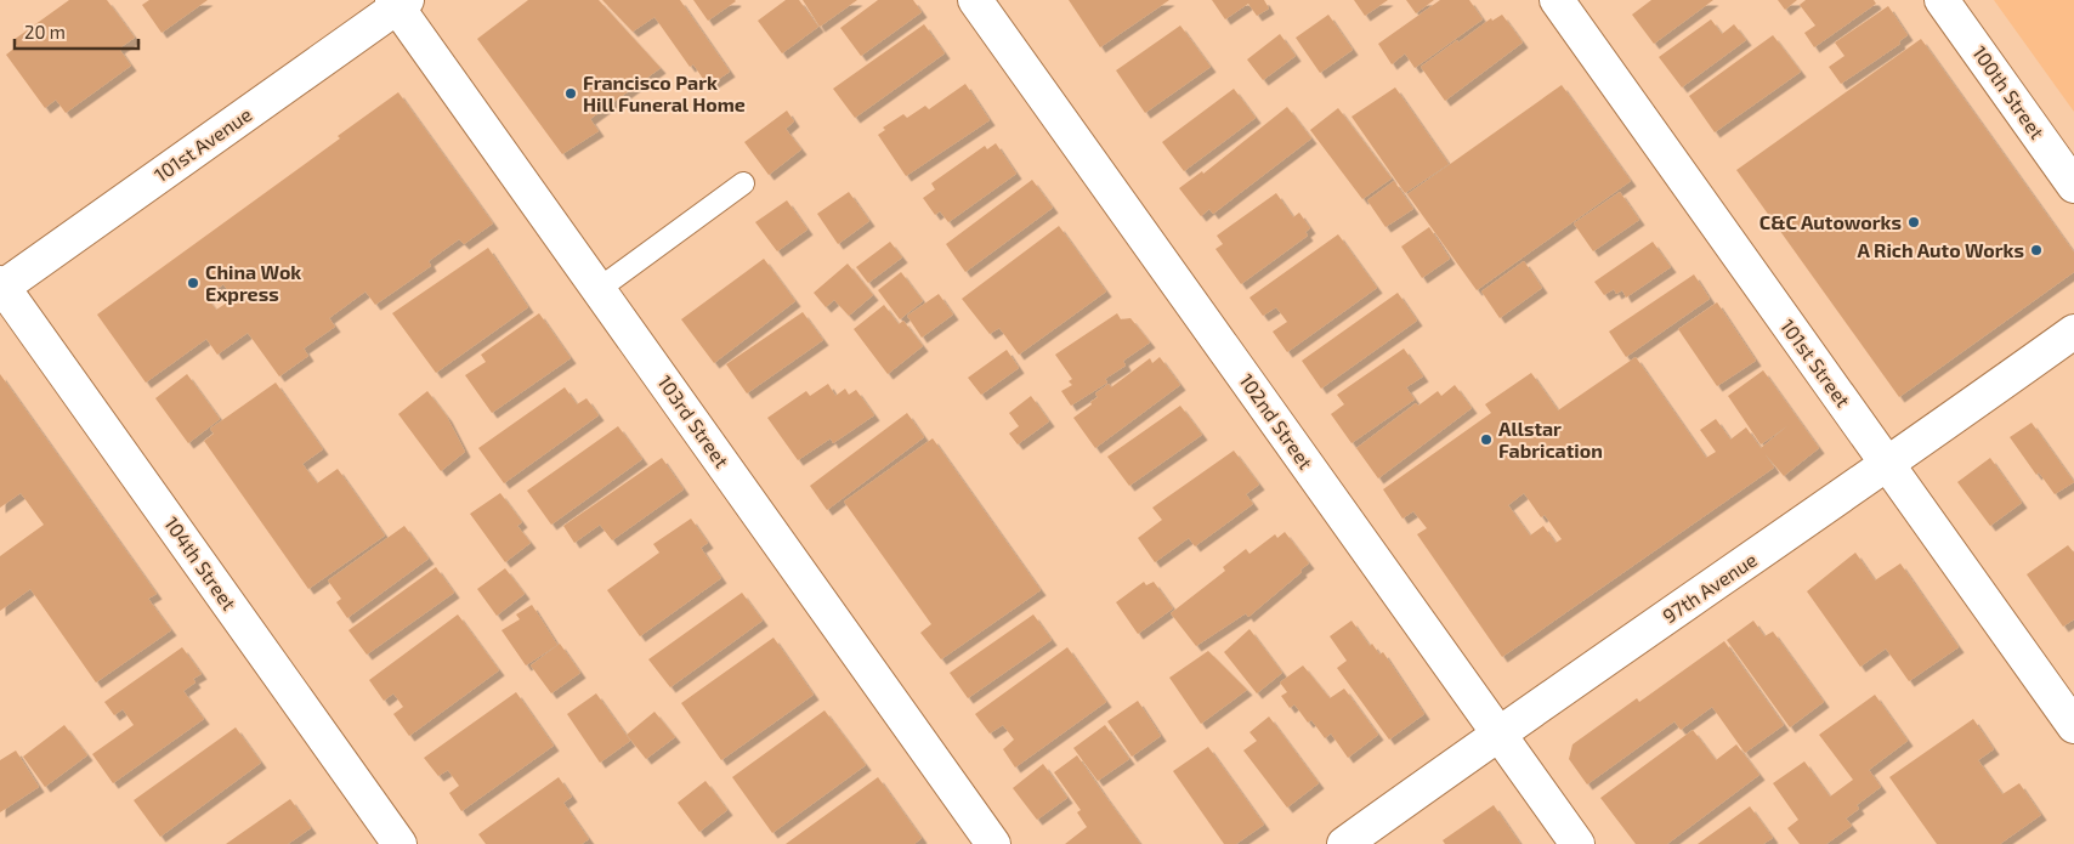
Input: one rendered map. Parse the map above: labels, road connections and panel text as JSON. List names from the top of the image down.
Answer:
{
  "streets": {
    "street": [
      "100th Street",
      "101st Avenue",
      "101st Street",
      "103rd Street",
      "102nd Street",
      "104th Street",
      "97th Avenue"
    ]
  },
  "crossings": [
    ["101st Avenue", "103rd Street"],
    ["101st Avenue", "104th Street"],
    ["101st Street", "97th Avenue"],
    ["102nd Street", "97th Avenue"]
  ],
  "places": [
    "Francisco Park Hill Funeral Home",
    "C&C Autoworks",
    "A Rich Auto Works",
    "China Wok Express",
    "Allstar Fabrication"
  ],
  "scale_bar": "20 m"
}
